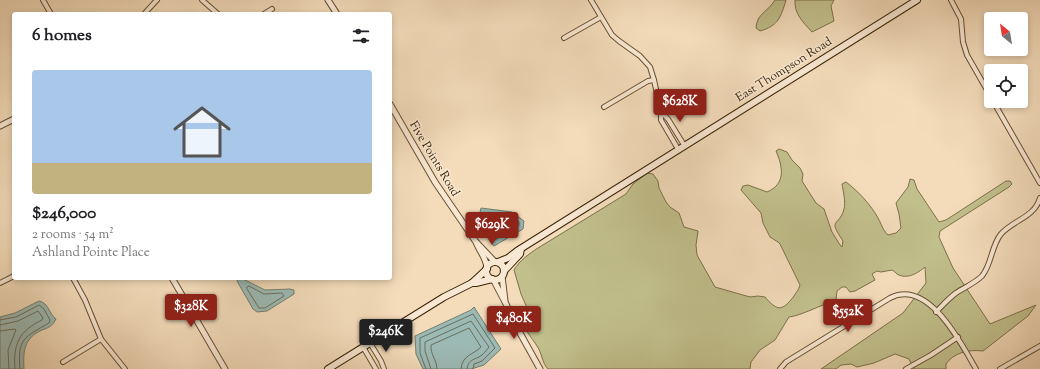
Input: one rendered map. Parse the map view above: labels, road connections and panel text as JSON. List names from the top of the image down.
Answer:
{
  "streets": {
    "main road": ["East Thompson Road"],
    "street": ["Five Points Road"]
  },
  "crossings": [
    ["East Thompson Road", "Five Points Road"]
  ],
  "north": "top left",
  "page": {
    "heading": "6 homes",
    "list": [
      {
        "name": "$246,000",
        "note": "2 rooms · 54 m² · Ashland Pointe Place"
      }
    ],
    "price": [
      "$628K",
      "$629K",
      "$328K",
      "$552K",
      "$480K",
      "$246K"
    ]
  }
}
